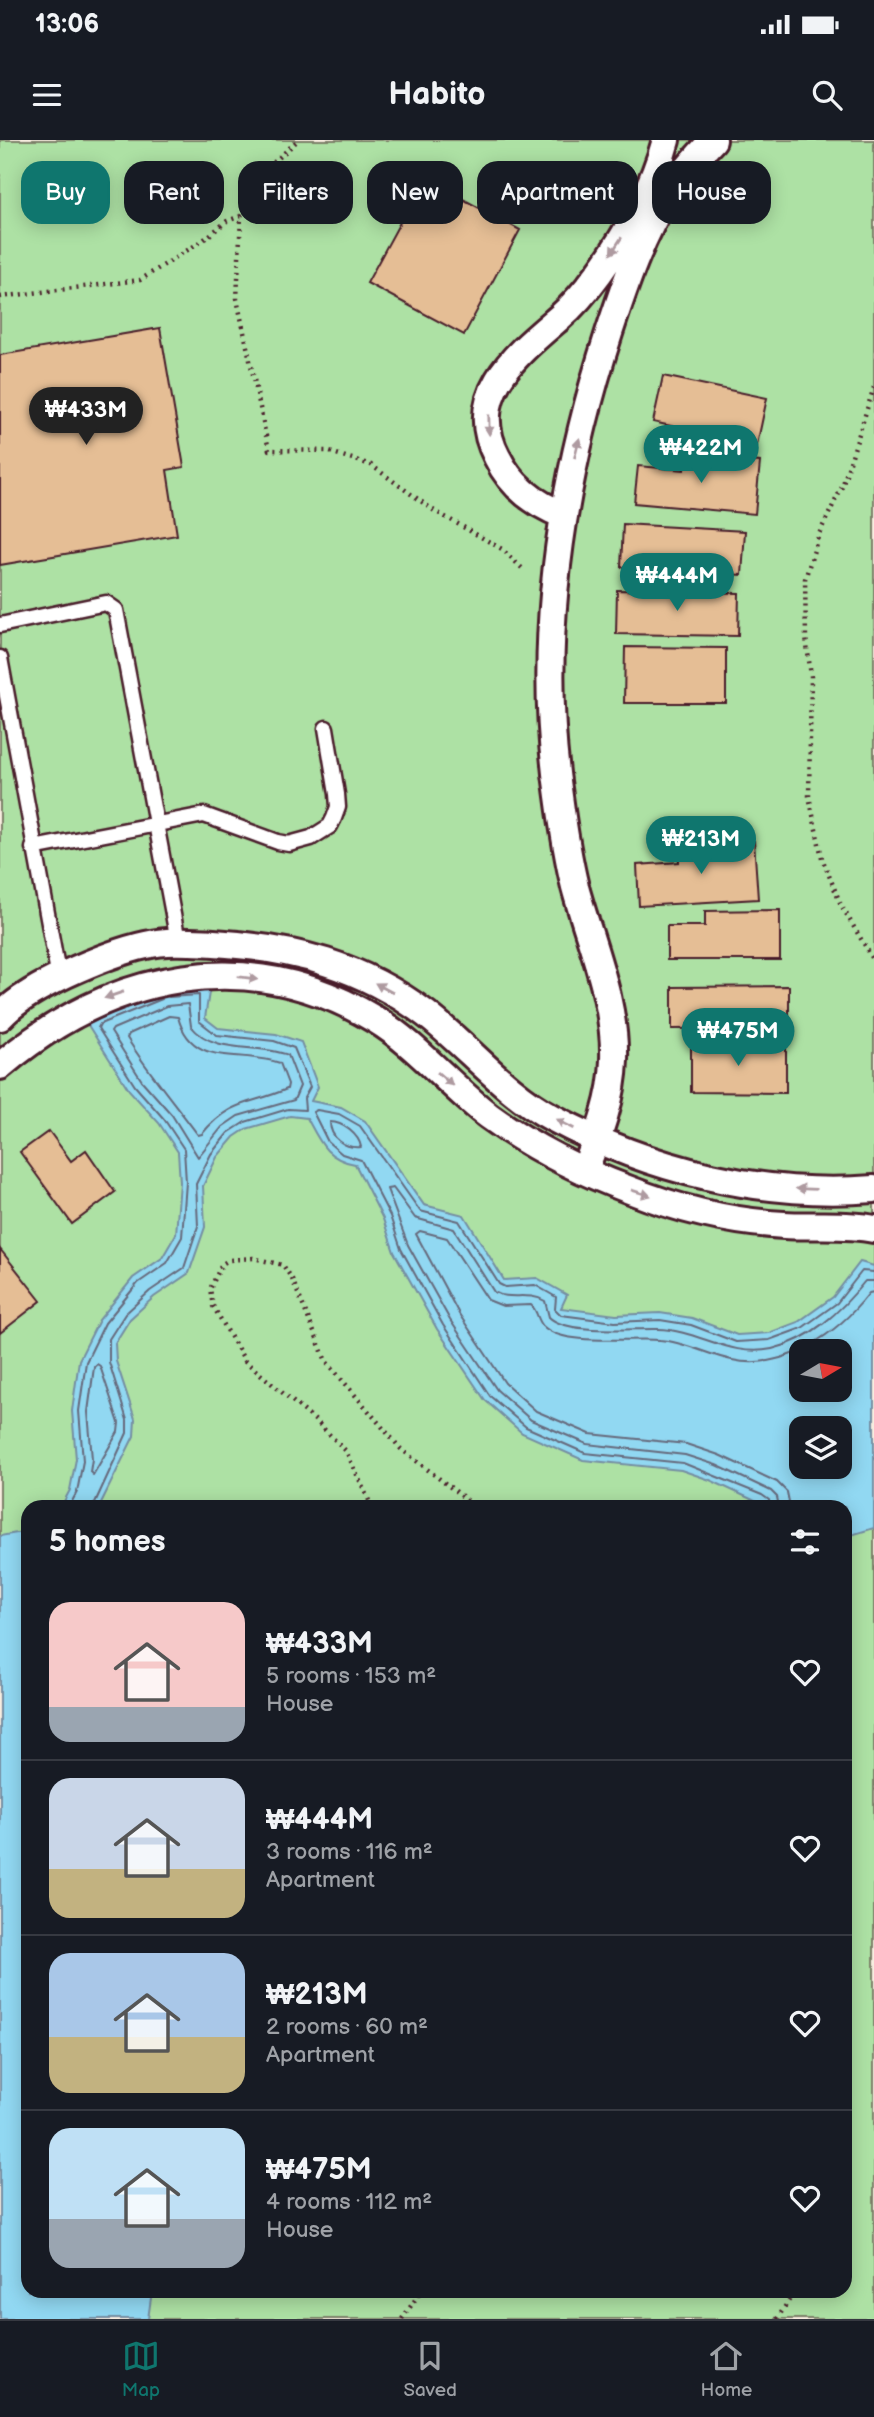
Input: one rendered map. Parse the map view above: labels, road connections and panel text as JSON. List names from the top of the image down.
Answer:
{
  "north": "right",
  "page": {
    "status": "13:06",
    "header": "Habito",
    "chip": [
      "Buy",
      "Rent",
      "Filters",
      "New",
      "Apartment",
      "House"
    ],
    "price": [
      "₩433M",
      "₩422M",
      "₩444M",
      "₩213M",
      "₩475M"
    ],
    "heading": "5 homes",
    "list": [
      {
        "name": "₩433M",
        "note": "5 rooms · 153 m² · House"
      },
      {
        "name": "₩444M",
        "note": "3 rooms · 116 m² · Apartment"
      },
      {
        "name": "₩213M",
        "note": "2 rooms · 60 m² · Apartment"
      },
      {
        "name": "₩475M",
        "note": "4 rooms · 112 m² · House"
      }
    ],
    "tabs": ["Map", "Saved", "Home"]
  }
}
